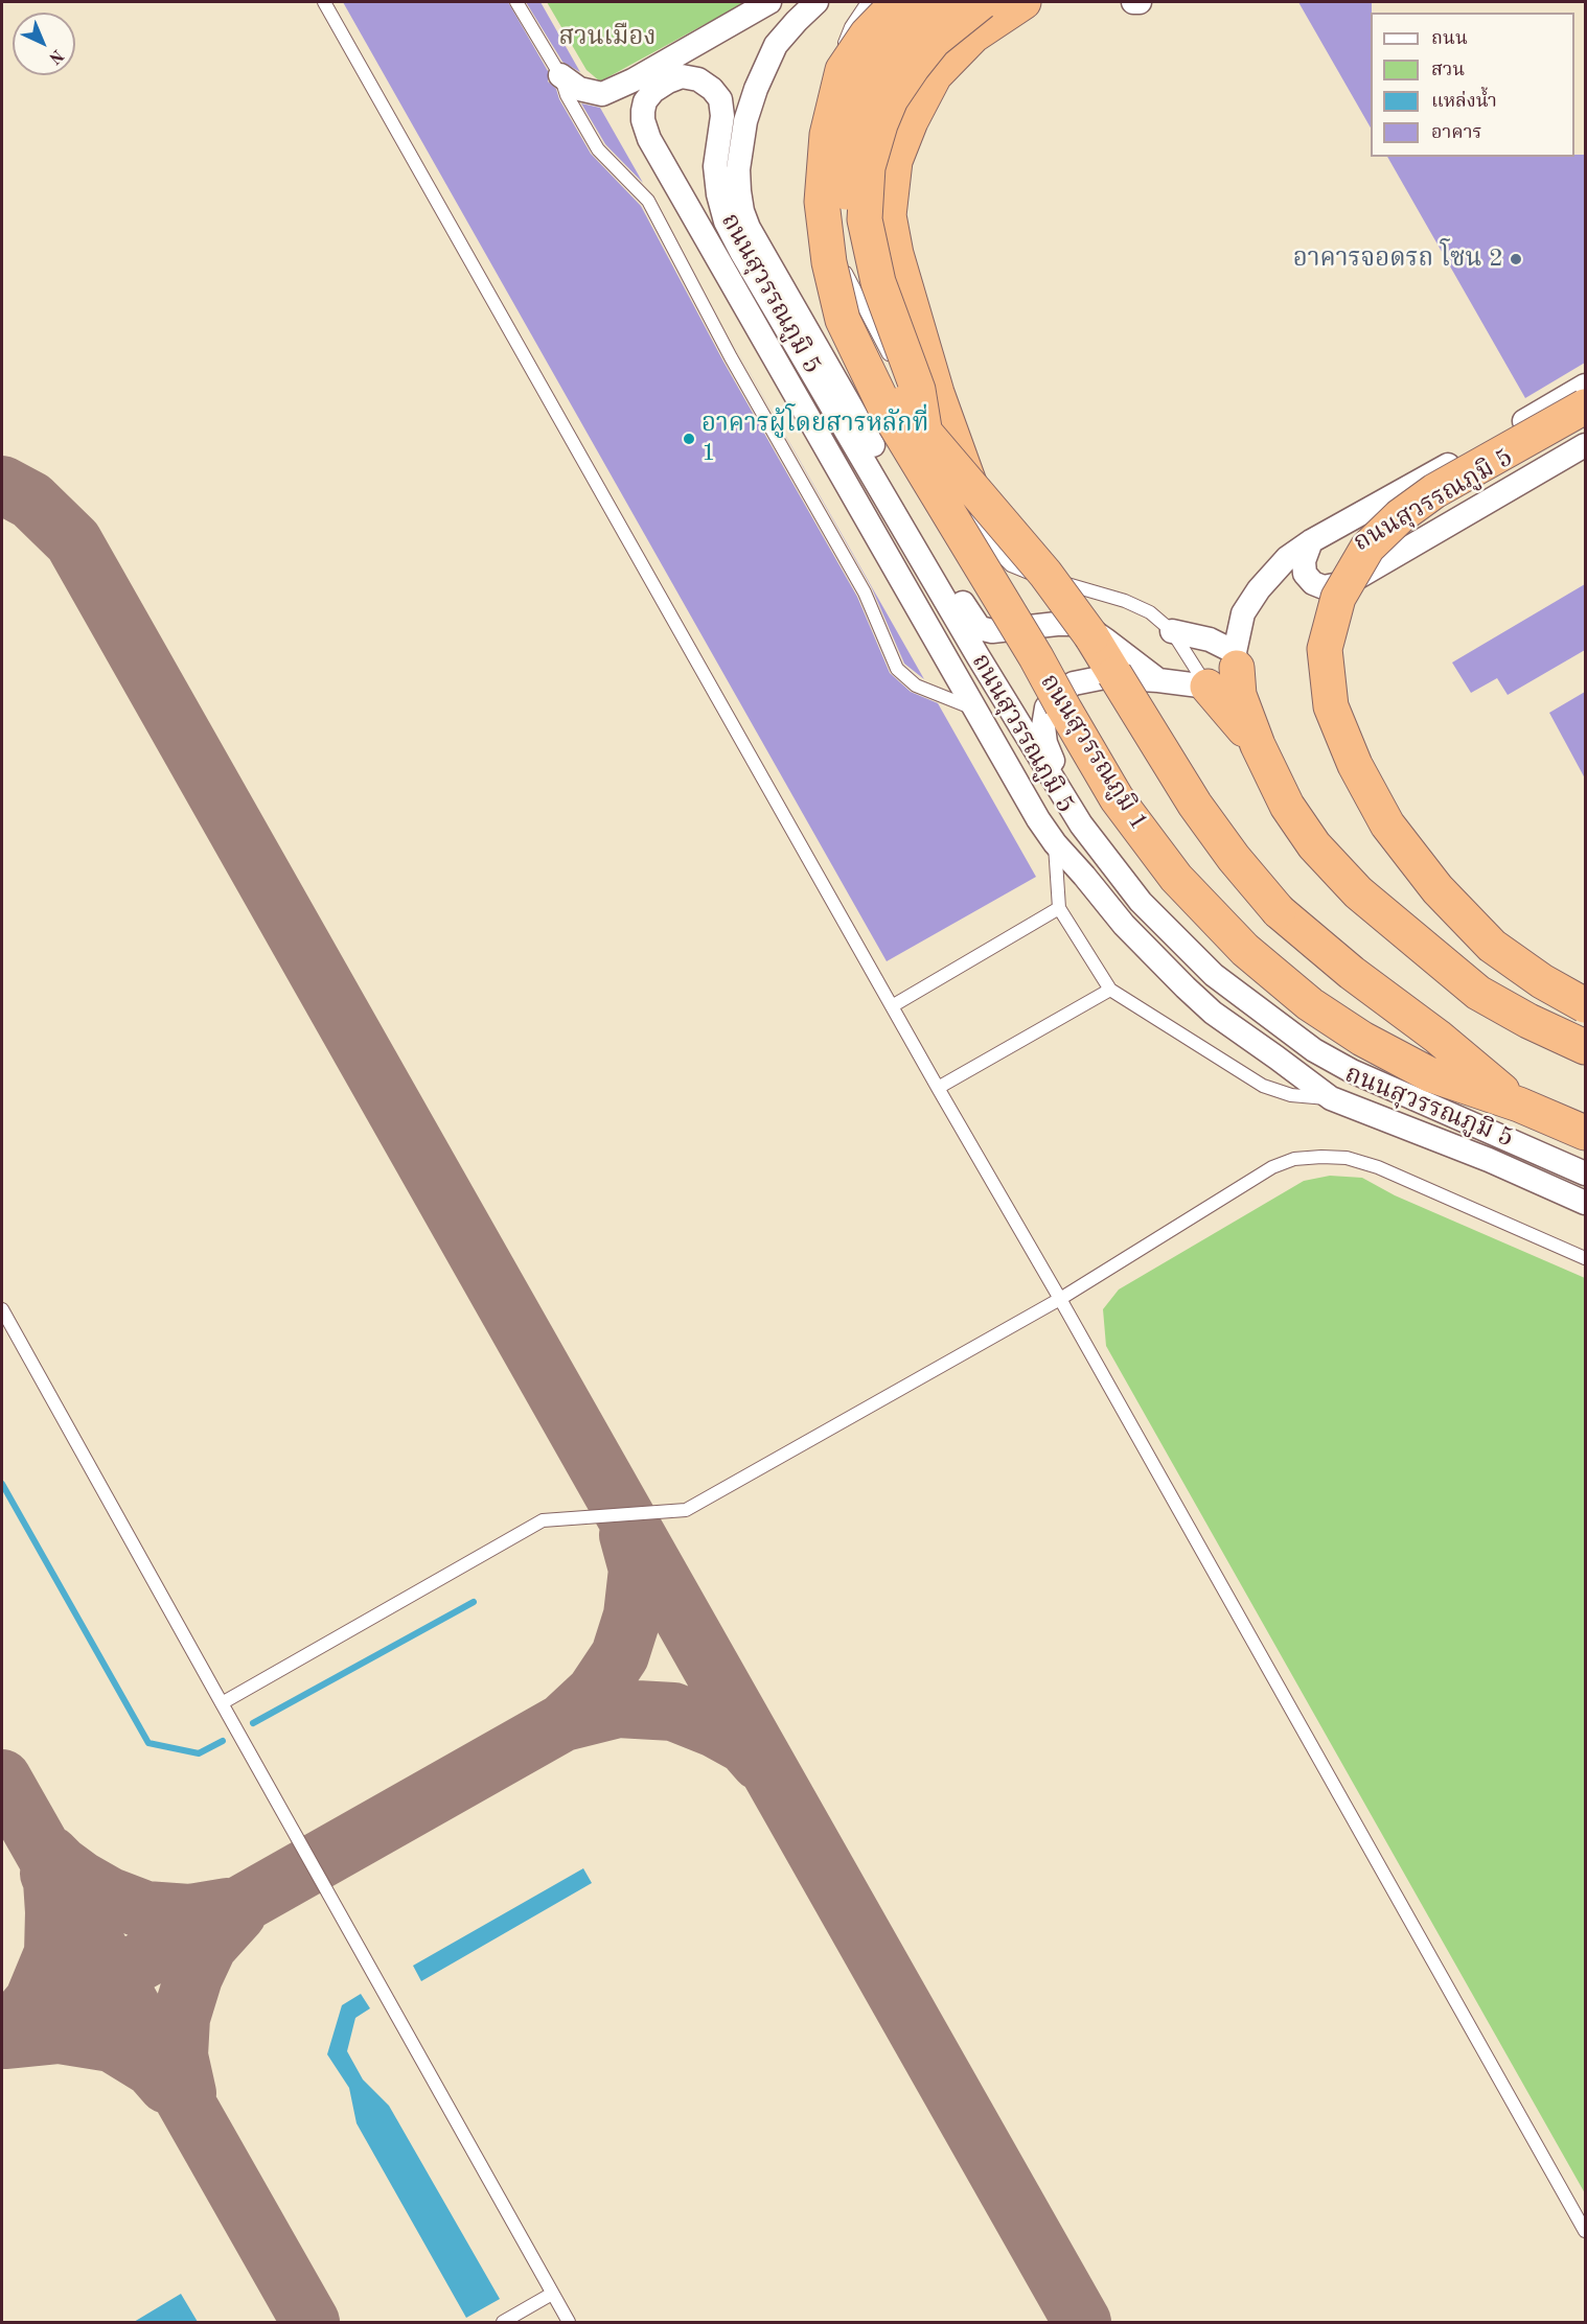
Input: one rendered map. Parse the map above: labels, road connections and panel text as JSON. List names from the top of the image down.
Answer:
{
  "streets": {
    "highway": ["ถนนสุวรรณภูมิ 1"],
    "street": ["ถนนสุวรรณภูมิ 5"]
  },
  "parks": ["สวนเมือง"],
  "places": ["อาคารจอดรถ โซน 2", "อาคารผู้โดยสารหลักที่ 1"],
  "legend": [
    "ถนน",
    "สวน",
    "แหล่งน้ำ",
    "อาคาร"
  ],
  "north": "bottom right"
}
